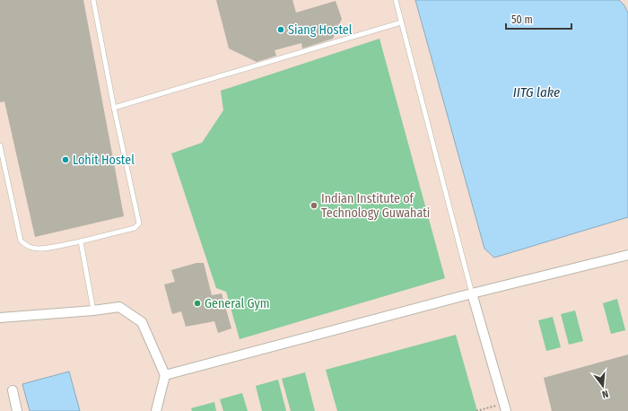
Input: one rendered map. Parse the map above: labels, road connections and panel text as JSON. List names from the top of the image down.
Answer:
{
  "water": ["IITG lake"],
  "places": [
    "Siang Hostel",
    "Lohit Hostel",
    "Indian Institute of Technology Guwahati",
    "General Gym"
  ],
  "scale_bar": "50 m",
  "north": "bottom"
}
